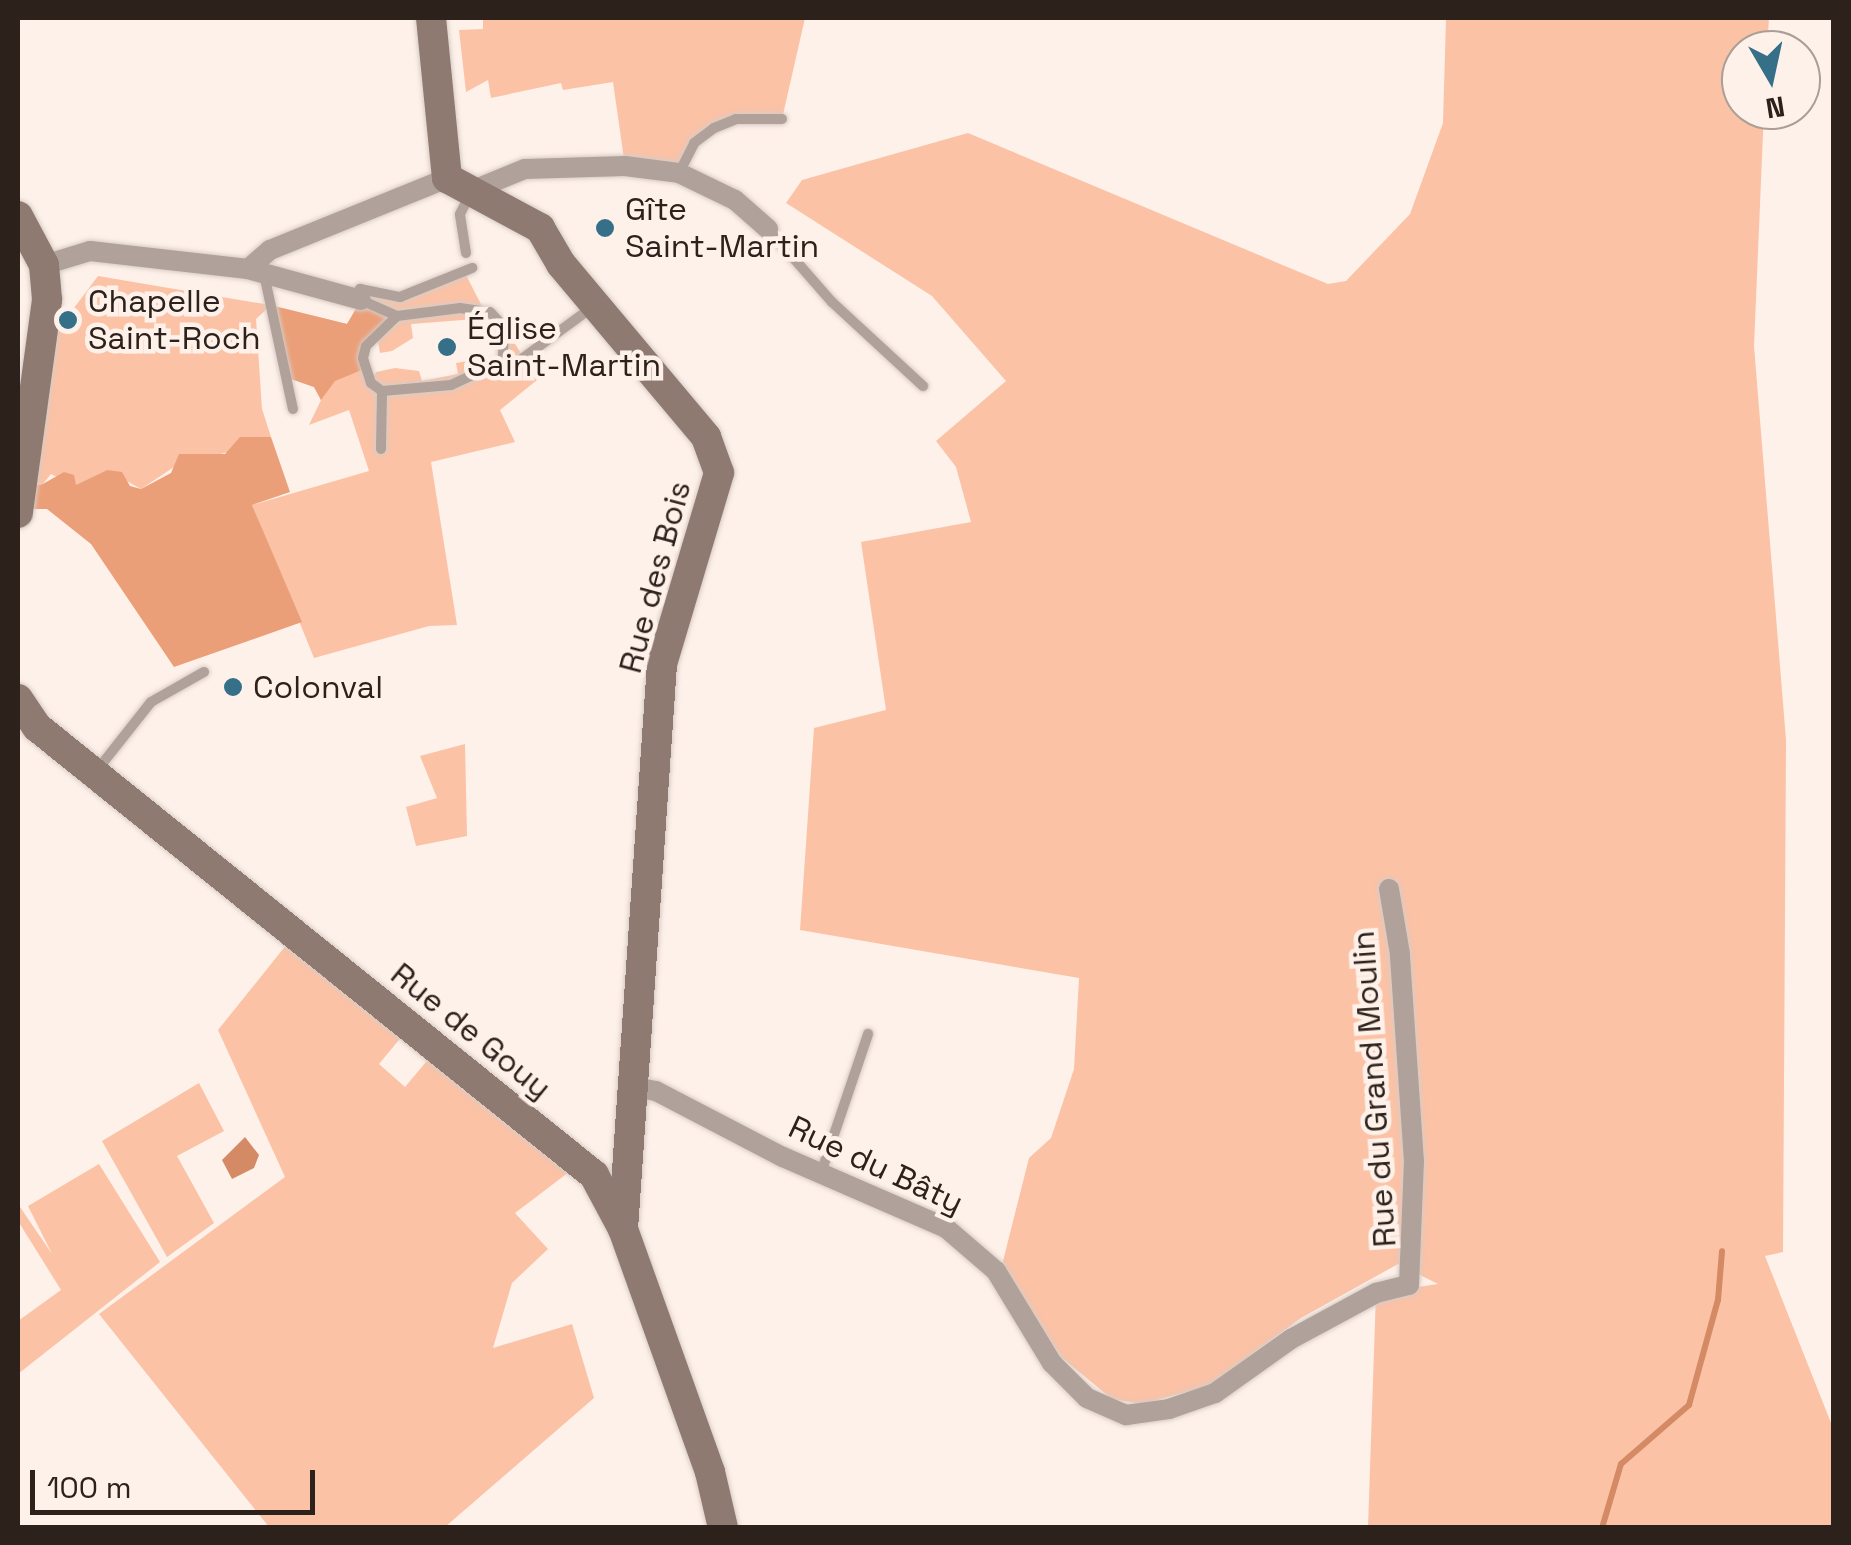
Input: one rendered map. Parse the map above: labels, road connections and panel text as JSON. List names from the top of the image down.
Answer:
{
  "streets": {
    "street": [
      "Rue des Bois",
      "Rue de Gouy",
      "Rue du Grand Moulin",
      "Rue du Bâty"
    ]
  },
  "crossings": [
    ["Rue des Bois", "Rue de Gouy"],
    ["Rue des Bois", "Rue du Bâty"],
    ["Rue du Grand Moulin", "Rue du Bâty"]
  ],
  "places": [
    "Gîte Saint-Martin",
    "Chapelle Saint-Roch",
    "Église Saint-Martin",
    "Colonval"
  ],
  "scale_bar": "100 m",
  "north": "bottom"
}
